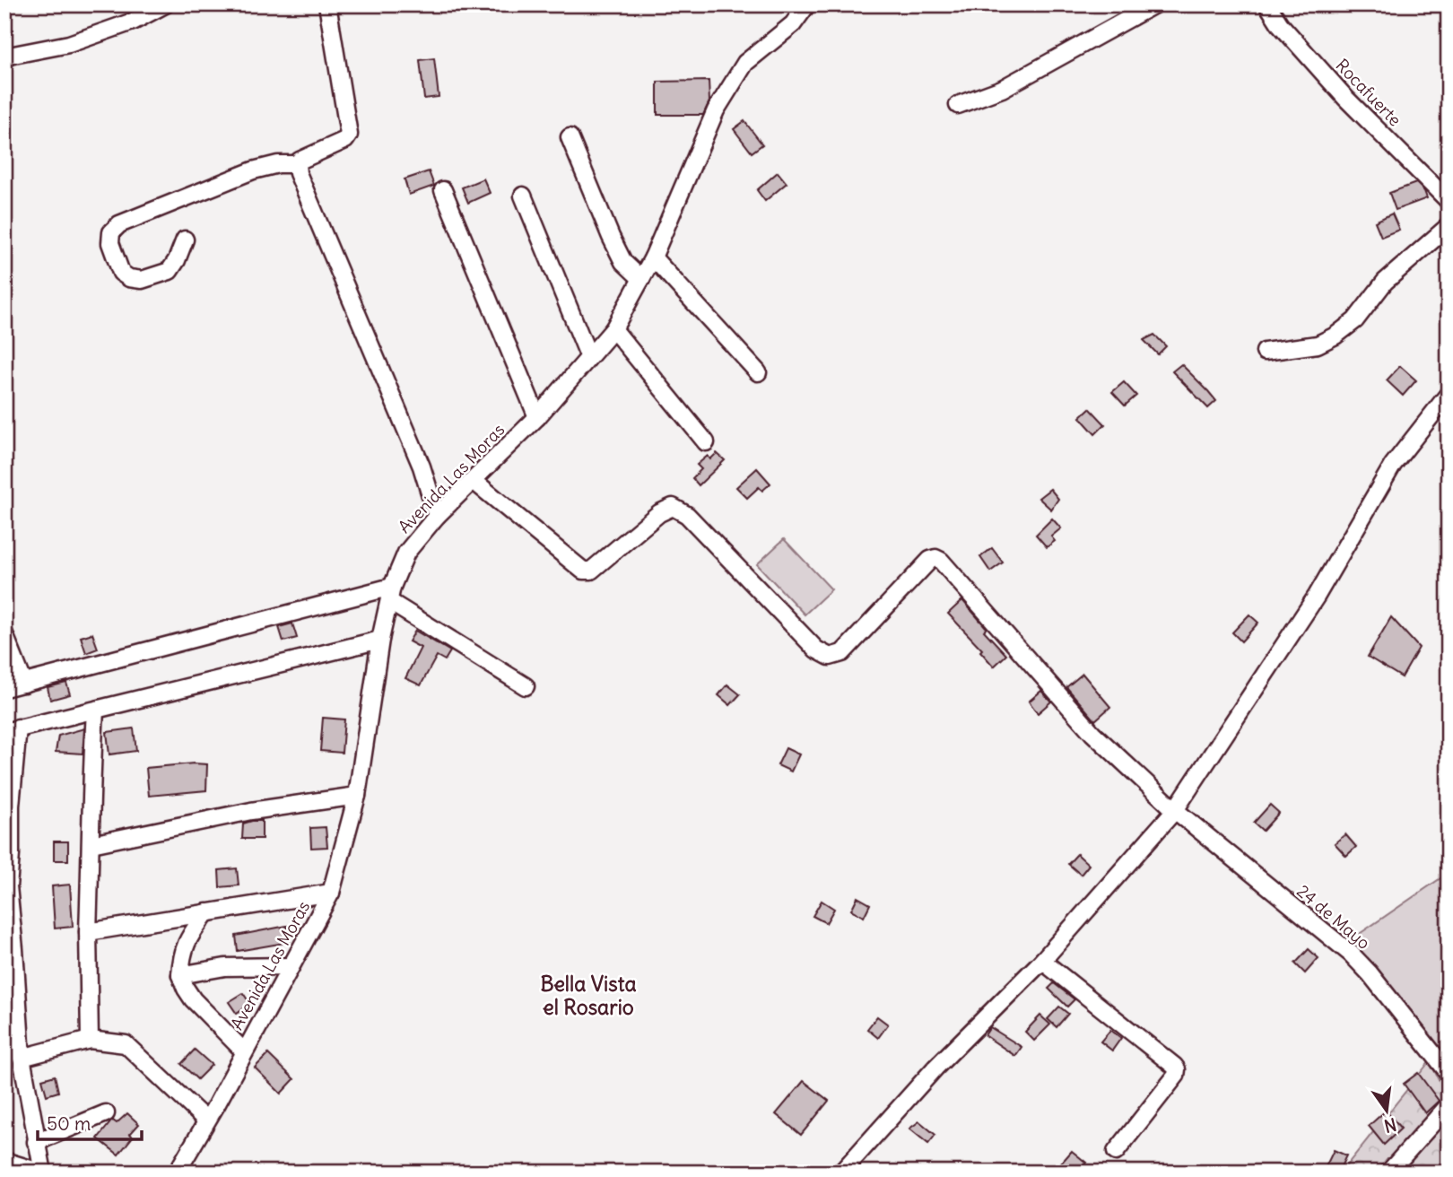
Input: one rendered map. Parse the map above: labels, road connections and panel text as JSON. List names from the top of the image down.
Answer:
{
  "streets": {
    "street": ["Rocafuerte", "Avenida Las Moras", "24 de Mayo"]
  },
  "crossings": [
    ["Avenida Las Moras", "24 de Mayo"]
  ],
  "districts": ["Bella Vista el Rosario"],
  "scale_bar": "50 m",
  "north": "bottom"
}
